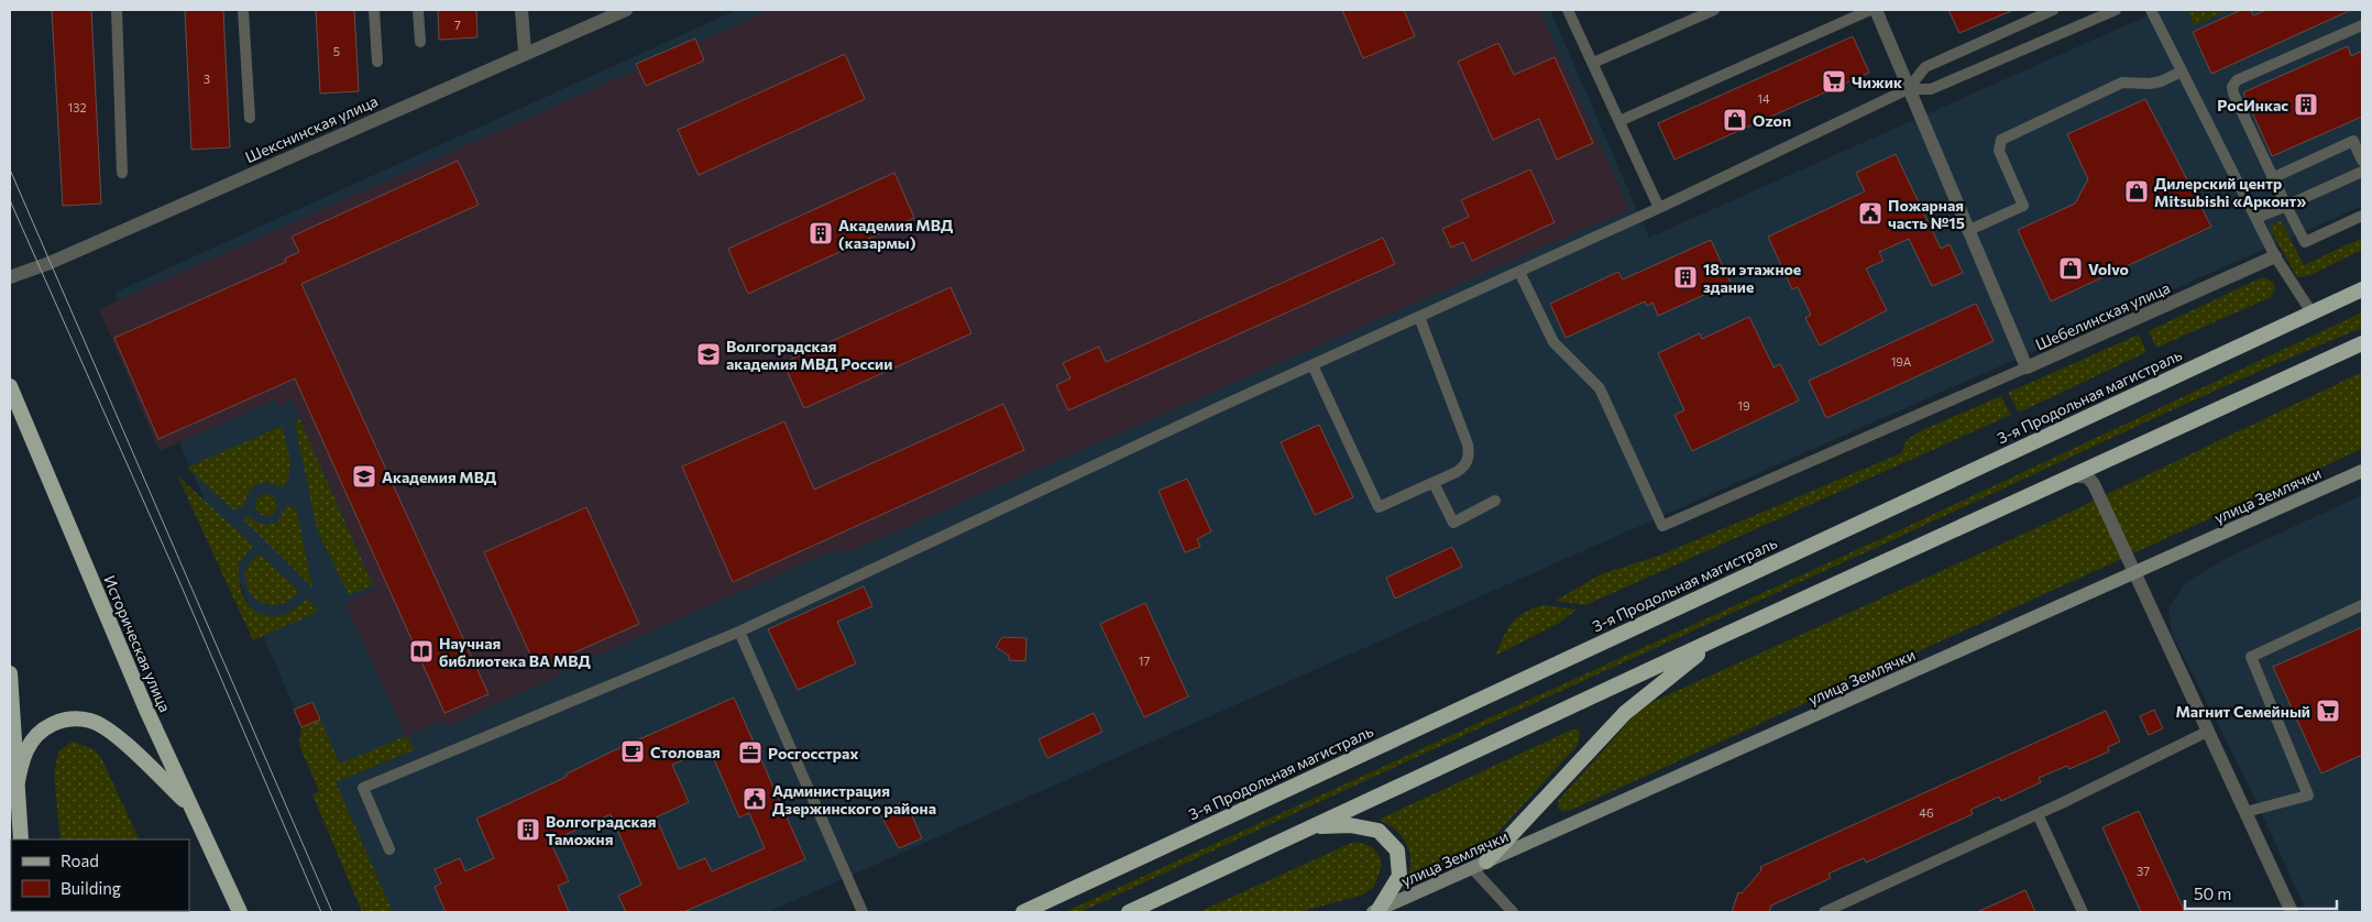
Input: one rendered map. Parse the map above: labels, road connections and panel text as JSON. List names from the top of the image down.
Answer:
{
  "streets": {
    "highway": ["3-я Продольная магистраль", "Историческая улица"],
    "main road": ["улица Землячки"],
    "street": ["Шекснинская улица", "Шебелинская улица"]
  },
  "places": {
    "supermarket": ["Чижик", "Магнит Семейный"],
    "building": [
      "РосИнкас",
      "Академия МВД (казармы)",
      "18ти этажное здание",
      "Волгоградская Таможня"
    ],
    "shop": ["Ozon", "Дилерский центр Mitsubishi «Арконт»", "Volvo"],
    "public building": ["Пожарная часть №15", "Администрация Дзержинского района"],
    "school or university": ["Волгоградская академия МВД России", "Академия МВД"],
    "library": ["Научная библиотека ВА МВД"],
    "cafe": ["Столовая"],
    "office": ["Росгосстрах"]
  },
  "house_numbers": [
    "7",
    "5",
    "3",
    "14",
    "132",
    "19А",
    "19",
    "17",
    "46",
    "37"
  ],
  "legend": ["Road", "Building"],
  "scale_bar": "50 m"
}
